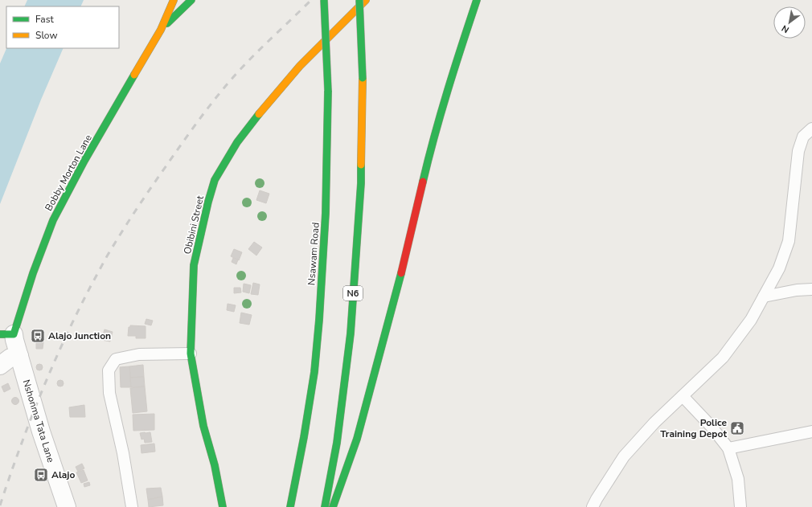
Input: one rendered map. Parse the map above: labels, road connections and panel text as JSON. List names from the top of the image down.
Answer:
{
  "streets": {
    "main road": [
      "Bobby Morton Lane",
      "Obibini Street",
      "Nsawam Road",
      "N6"
    ],
    "street": ["Nshonma Tata Lane"]
  },
  "crossings": [
    ["Bobby Morton Lane", "Nshonma Tata Lane"]
  ],
  "places": {
    "bus stop": ["Alajo Junction", "Alajo"],
    "public building": ["Police Training Depot"]
  },
  "legend": ["Fast", "Slow"],
  "north": "bottom left"
}
